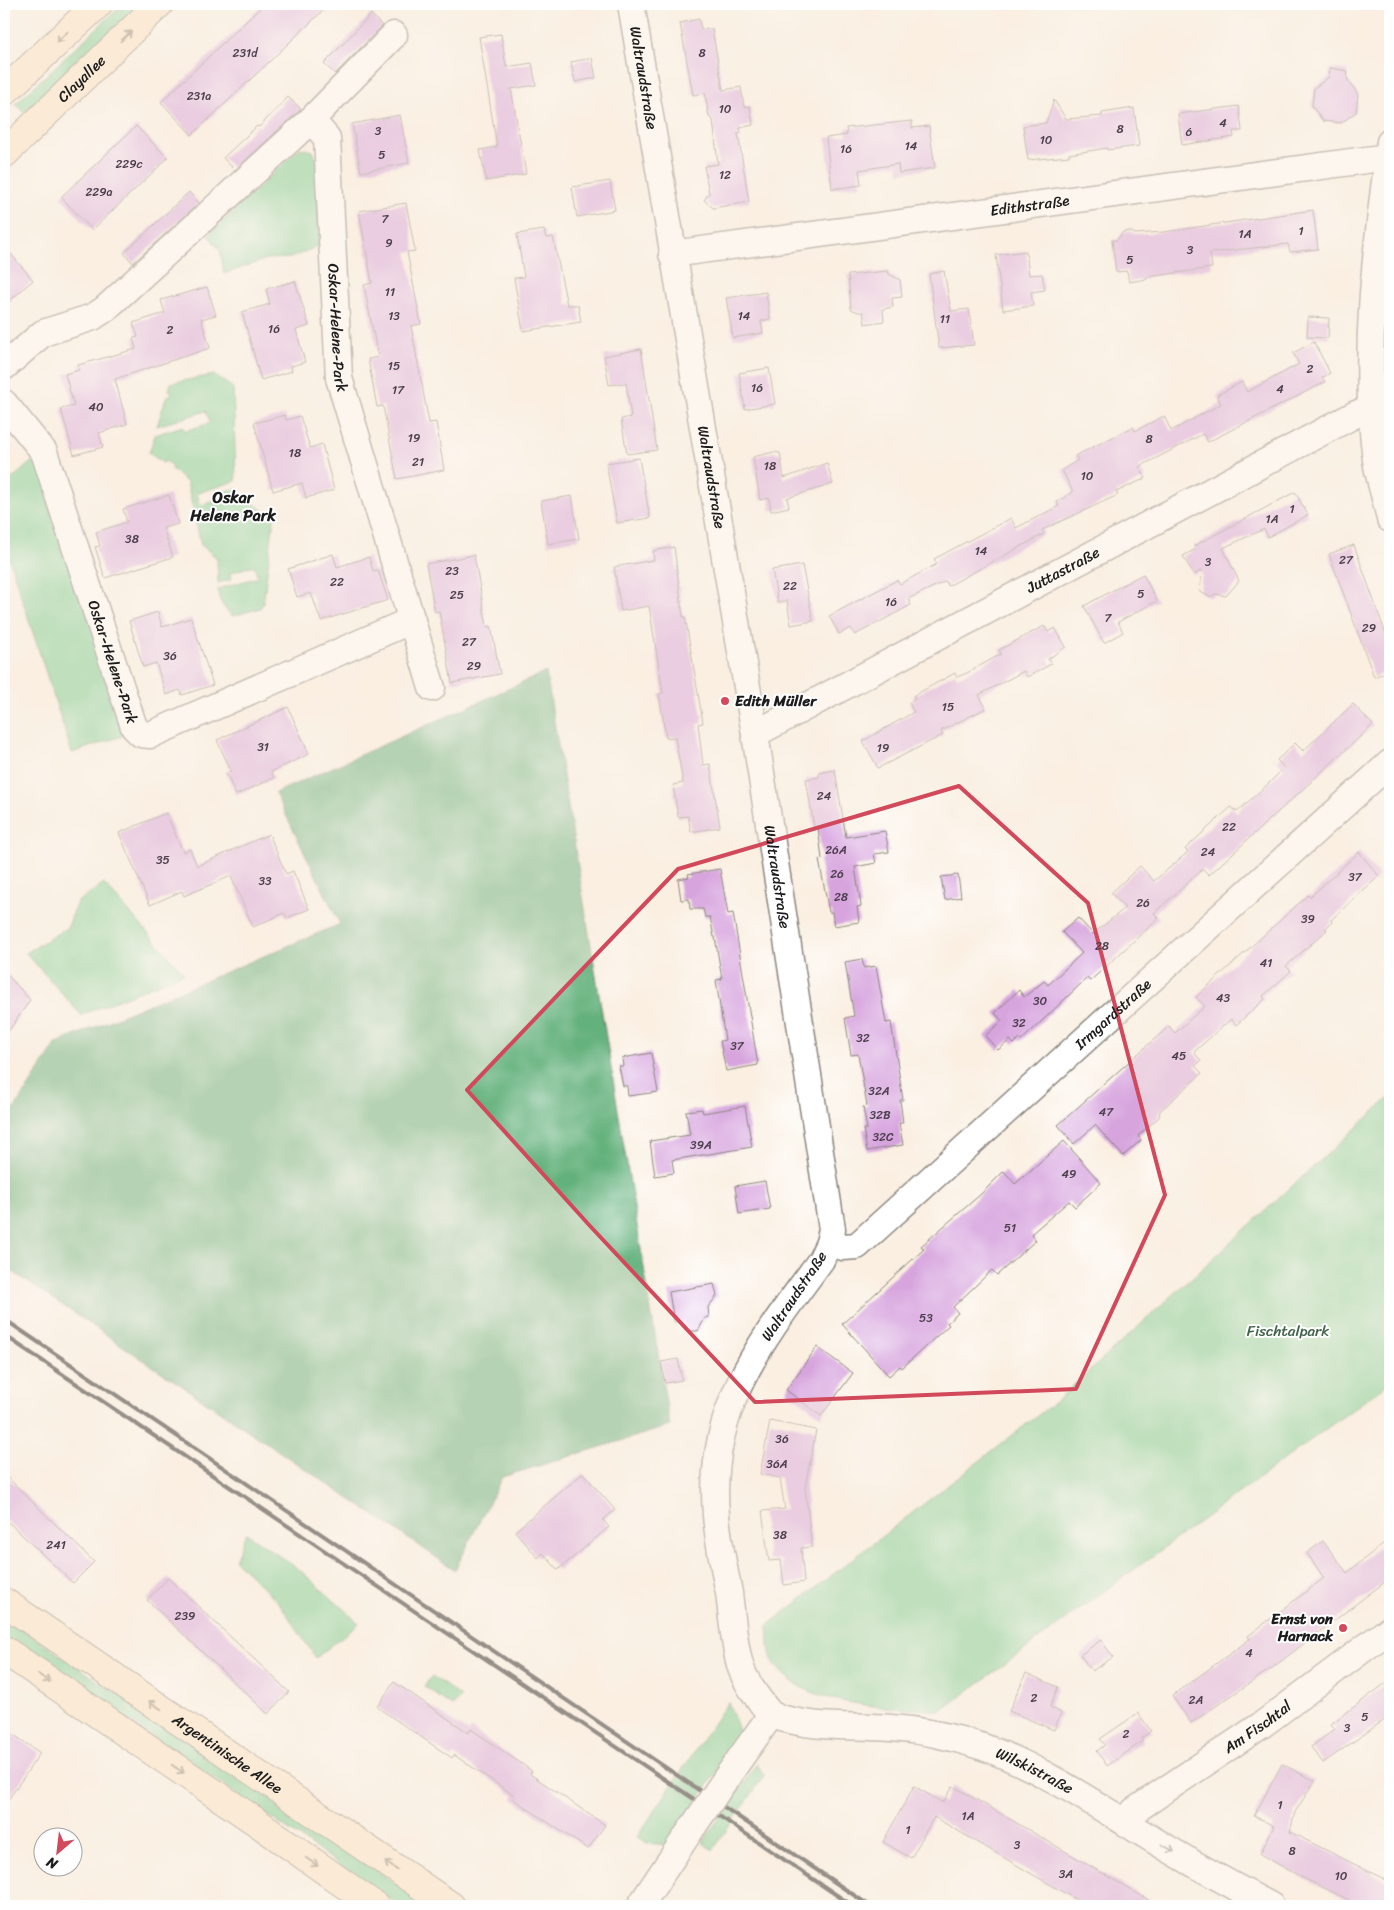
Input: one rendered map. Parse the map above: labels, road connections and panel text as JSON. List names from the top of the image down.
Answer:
{
  "streets": {
    "main road": ["Clayallee", "Argentinische Allee"],
    "street": [
      "Waltraudstraße",
      "Edithstraße",
      "Oskar-Helene-Park",
      "Juttastraße",
      "Irmgardstraße",
      "Am Fischtal",
      "Wilskistraße"
    ]
  },
  "crossings": [
    ["Waltraudstraße", "Edithstraße"],
    ["Waltraudstraße", "Juttastraße"],
    ["Waltraudstraße", "Irmgardstraße"],
    ["Waltraudstraße", "Wilskistraße"],
    ["Am Fischtal", "Wilskistraße"]
  ],
  "districts": ["Oskar Helene Park"],
  "parks": ["Fischtalpark"],
  "places": ["Edith Müller", "Ernst von Harnack"],
  "house_numbers": [
    "231d",
    "8",
    "231a",
    "10",
    "4",
    "8",
    "3",
    "6",
    "10",
    "14",
    "16",
    "5",
    "229c",
    "12",
    "229a",
    "7",
    "1",
    "1A",
    "9",
    "3",
    "5",
    "11",
    "13",
    "14",
    "11",
    "16",
    "2",
    "15",
    "2",
    "16",
    "4",
    "17",
    "40",
    "19",
    "8",
    "18",
    "21",
    "18",
    "10",
    "1",
    "1A",
    "38",
    "14",
    "27",
    "3",
    "23",
    "22",
    "22",
    "5",
    "25",
    "16",
    "7",
    "29",
    "27",
    "36",
    "29",
    "15",
    "31",
    "19",
    "24",
    "22",
    "26A",
    "24",
    "35",
    "26",
    "37",
    "33",
    "28",
    "26",
    "39",
    "28",
    "41",
    "43",
    "30",
    "32",
    "32",
    "37",
    "45",
    "32A",
    "47",
    "32B",
    "32C",
    "39A",
    "49",
    "51",
    "53",
    "36",
    "36A",
    "38",
    "241",
    "239",
    "4",
    "2",
    "2A",
    "5",
    "3",
    "2",
    "1",
    "1A",
    "1",
    "3",
    "8",
    "3A",
    "10"
  ],
  "north": "bottom left"
}
